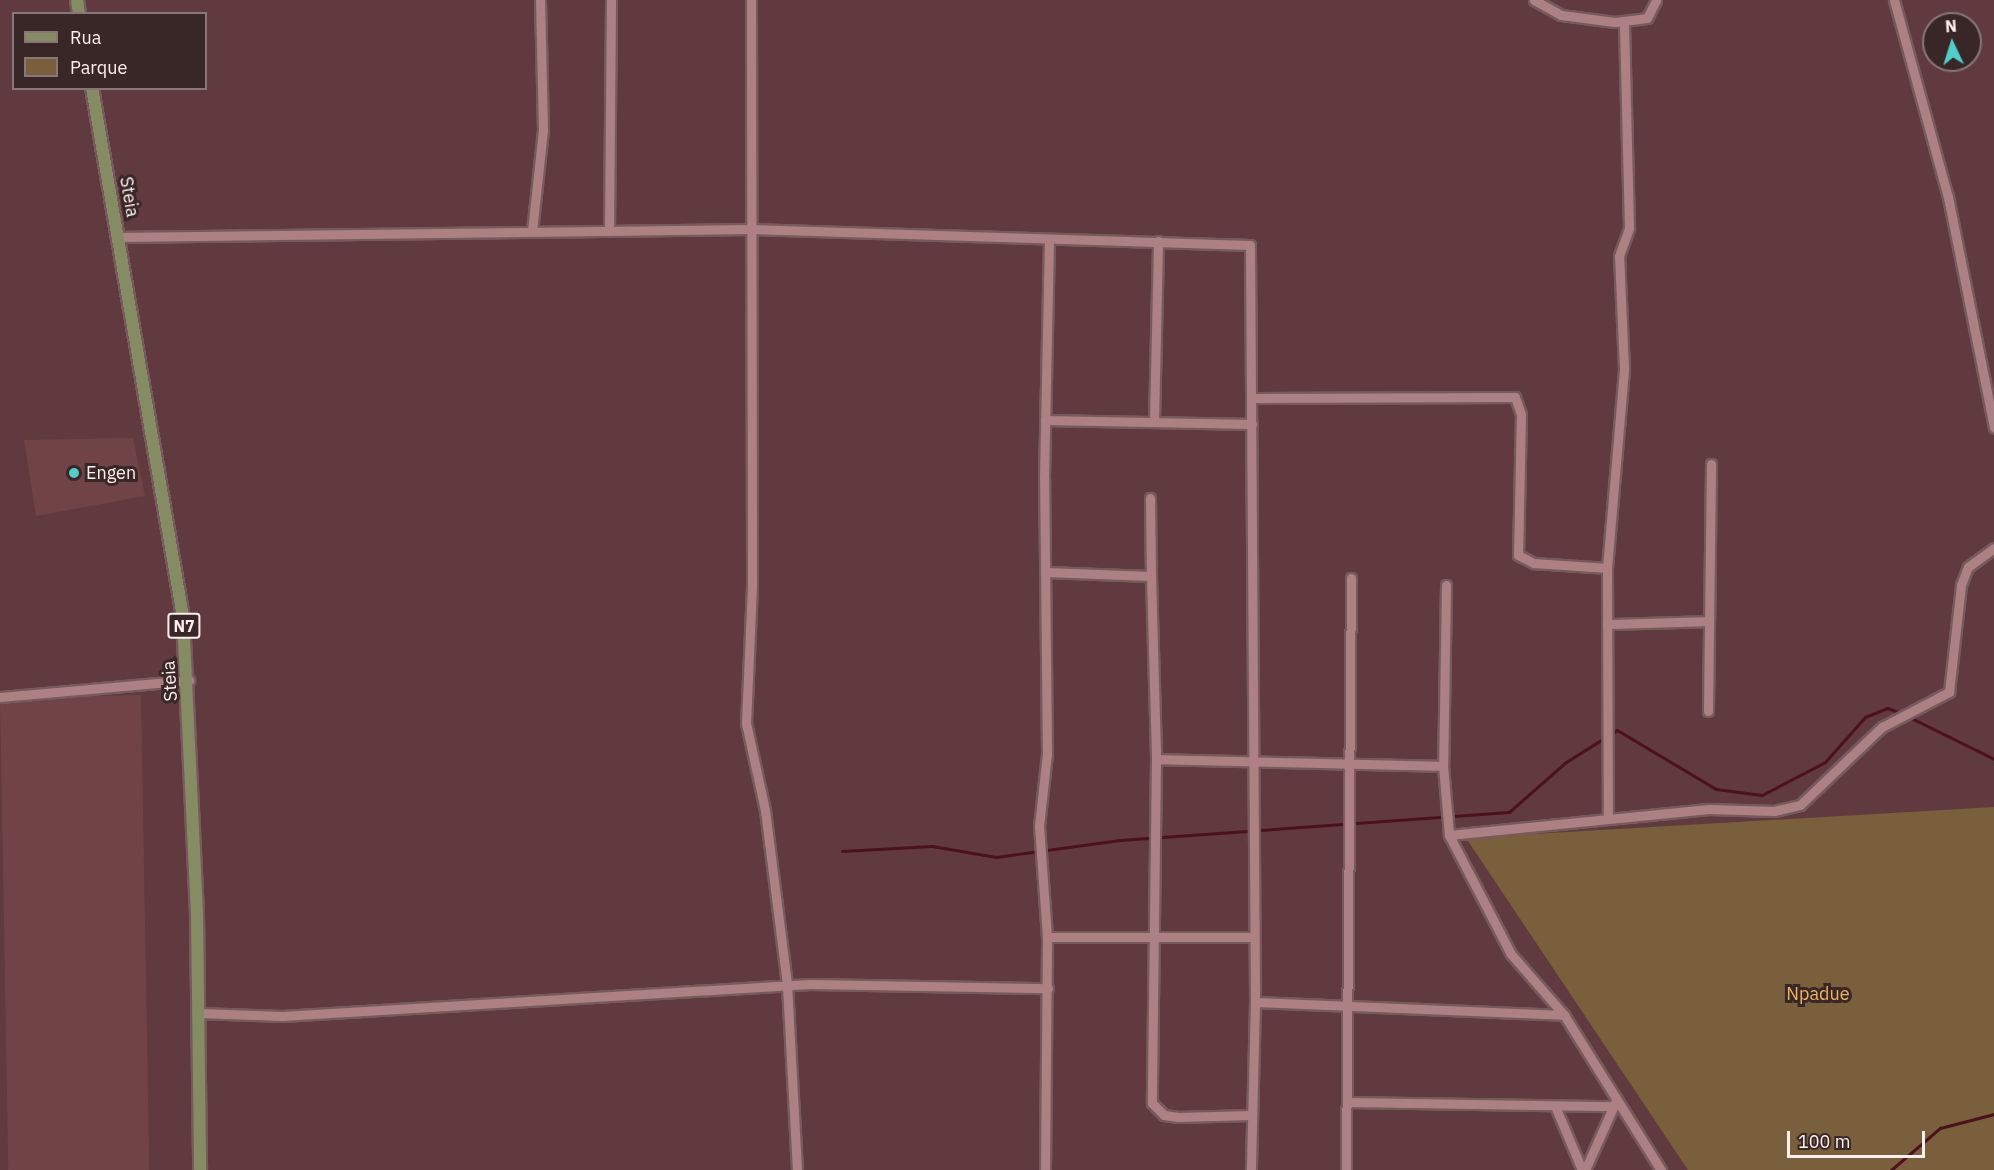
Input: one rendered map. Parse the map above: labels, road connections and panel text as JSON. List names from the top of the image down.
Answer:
{
  "streets": {
    "main road": ["Steia", "N7"]
  },
  "parks": ["Npadue"],
  "places": ["Engen"],
  "legend": ["Rua", "Parque"],
  "scale_bar": "100 m",
  "north": "top"
}
